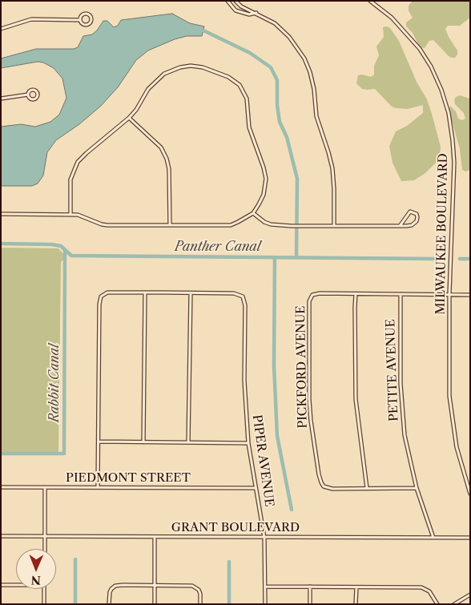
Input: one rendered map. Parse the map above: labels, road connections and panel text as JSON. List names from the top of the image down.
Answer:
{
  "streets": {
    "street": [
      "MILWAUKEE BOULEVARD",
      "PICKFORD AVENUE",
      "PETITE AVENUE",
      "PIPER AVENUE",
      "PIEDMONT STREET",
      "GRANT BOULEVARD"
    ]
  },
  "crossings": [
    ["PETITE AVENUE", "GRANT BOULEVARD"],
    ["PIPER AVENUE", "PIEDMONT STREET"],
    ["PIPER AVENUE", "GRANT BOULEVARD"]
  ],
  "water": ["Panther Canal", "Rabbit Canal"],
  "north": "bottom"
}
